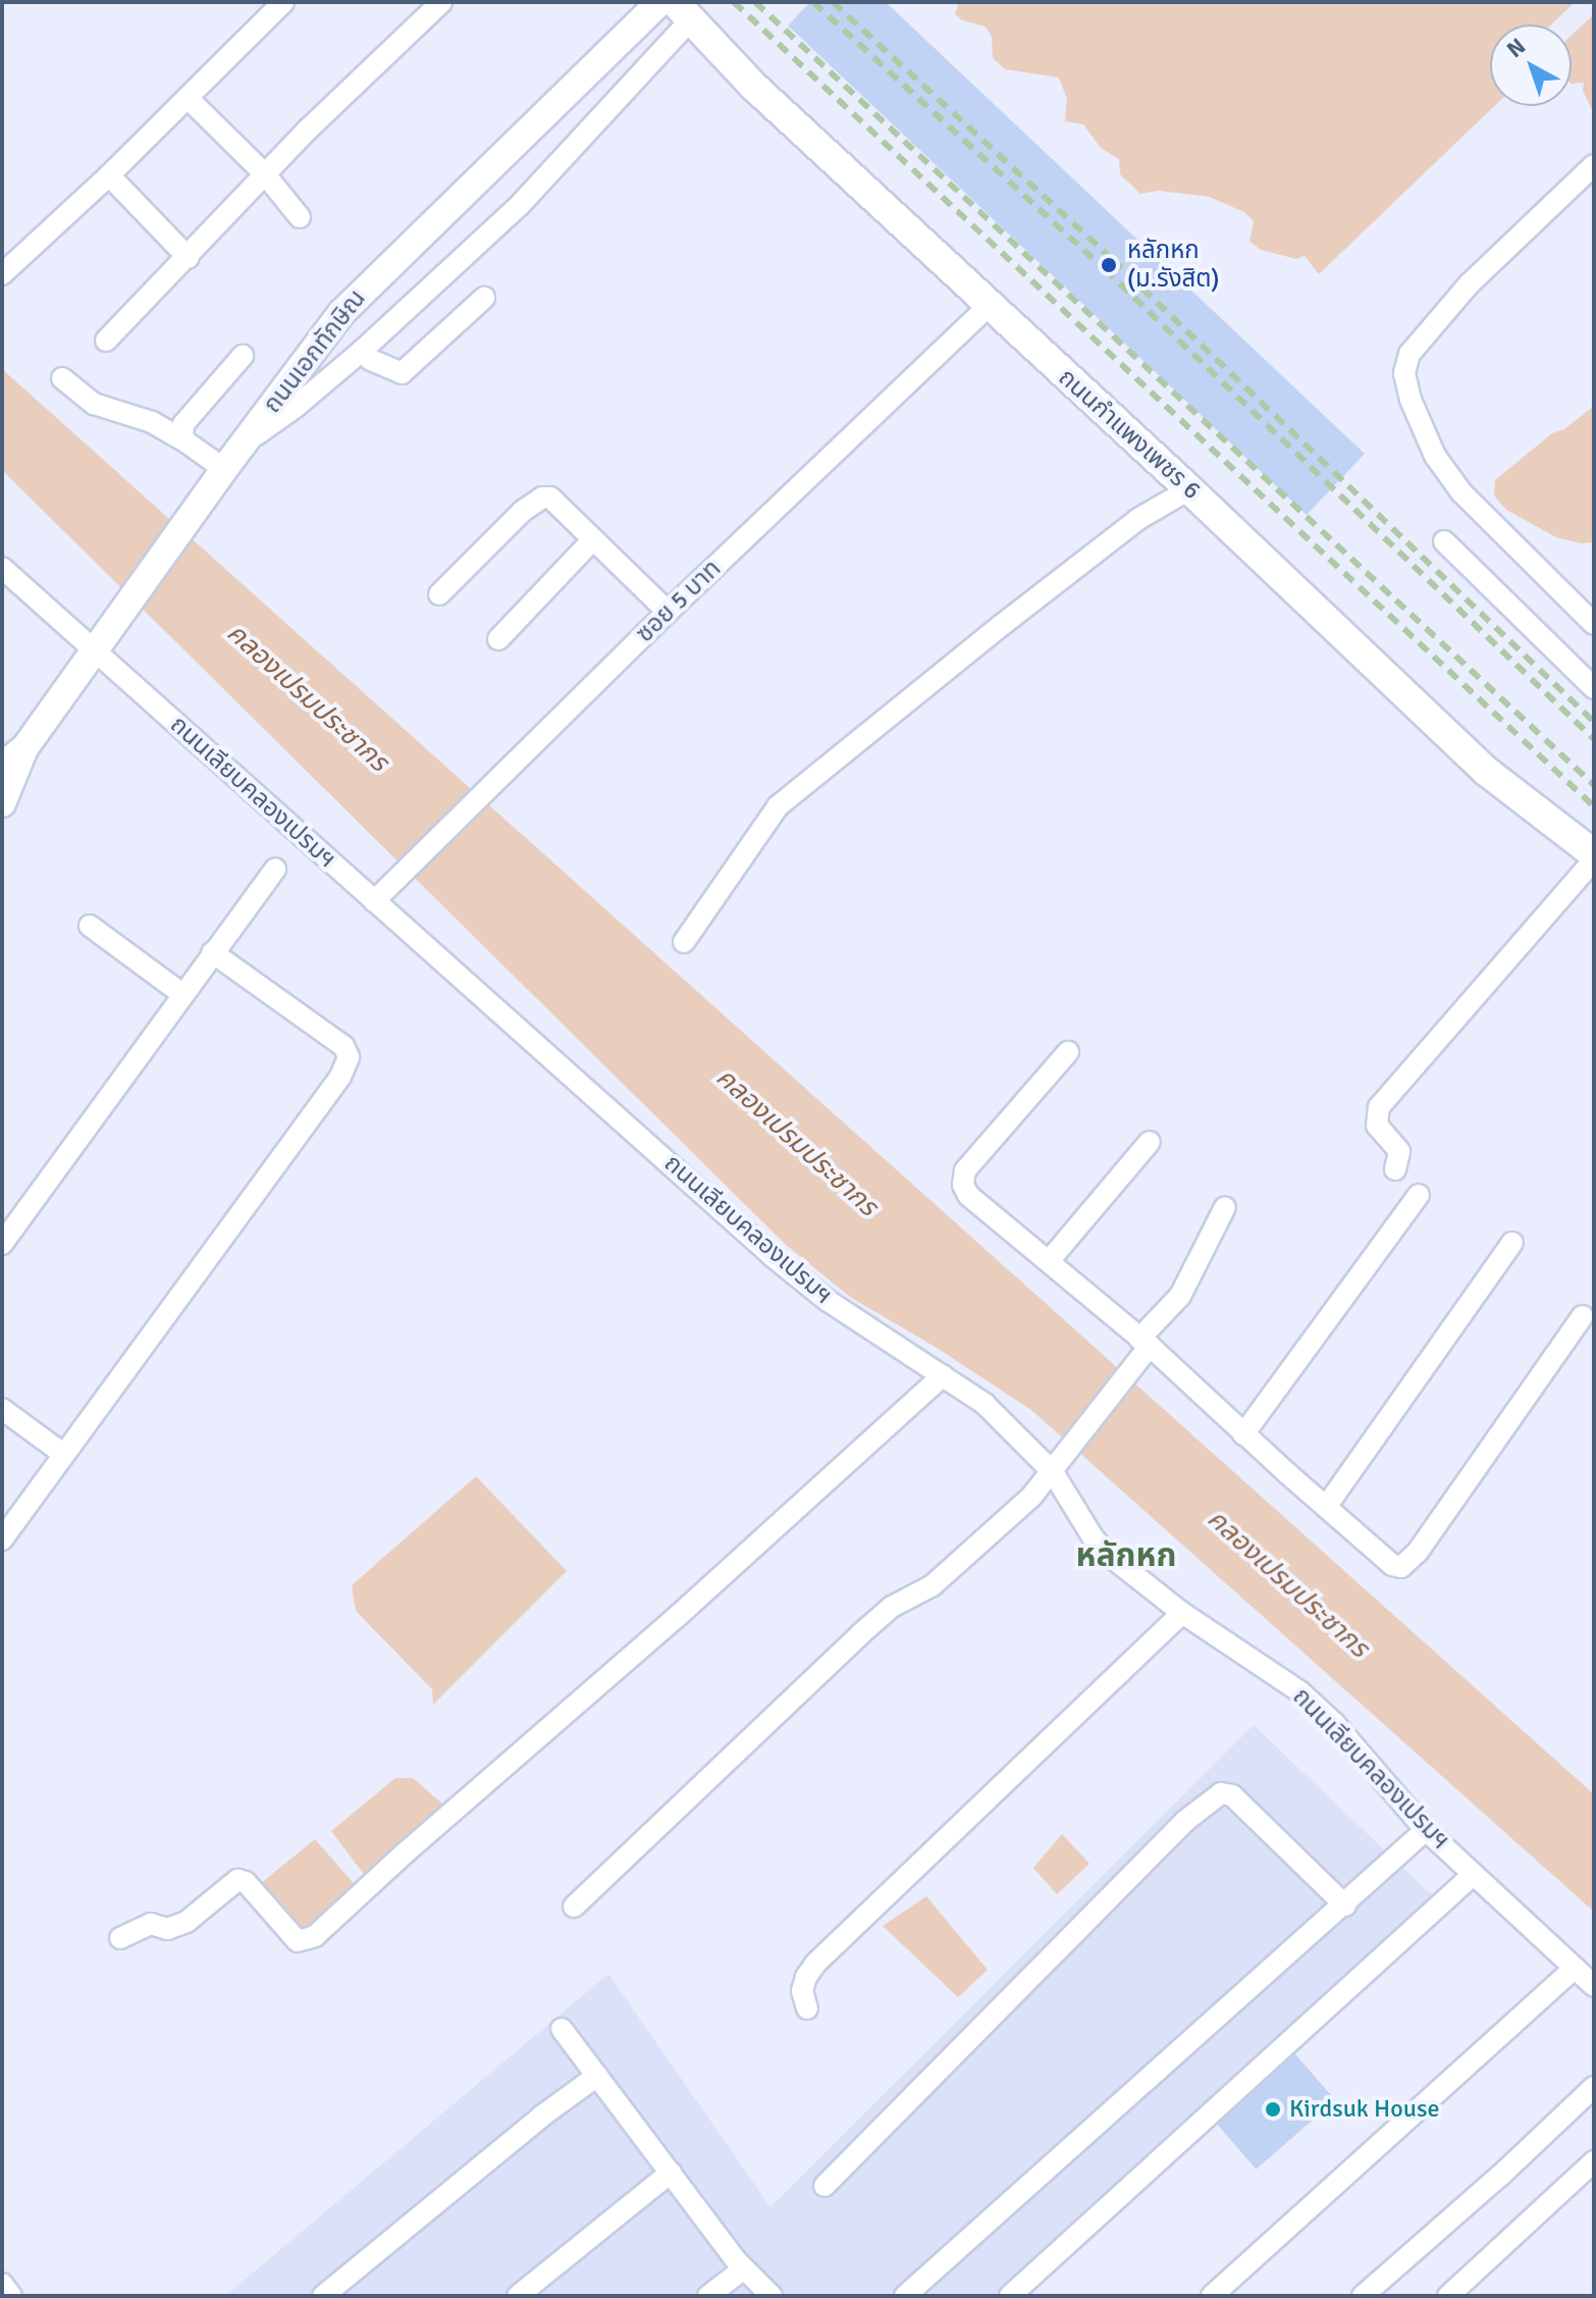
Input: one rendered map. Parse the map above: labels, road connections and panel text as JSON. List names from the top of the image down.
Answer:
{
  "streets": {
    "main road": ["ถนนกำแพงเพชร 6"],
    "street": ["ถนนเอกทักษิณ", "ซอย 5 บาท", "ถนนเลียบคลองเปรมฯ"]
  },
  "crossings": [
    ["ถนนเอกทักษิณ", "ถนนเลียบคลองเปรมฯ"],
    ["ถนนกำแพงเพชร 6", "ซอย 5 บาท"],
    ["ซอย 5 บาท", "ถนนเลียบคลองเปรมฯ"]
  ],
  "districts": ["หลักหก"],
  "water": ["คลองเปรมประชากร"],
  "places": ["หลักหก (ม.รังสิต)", "Kirdsuk House"],
  "north": "top left"
}
